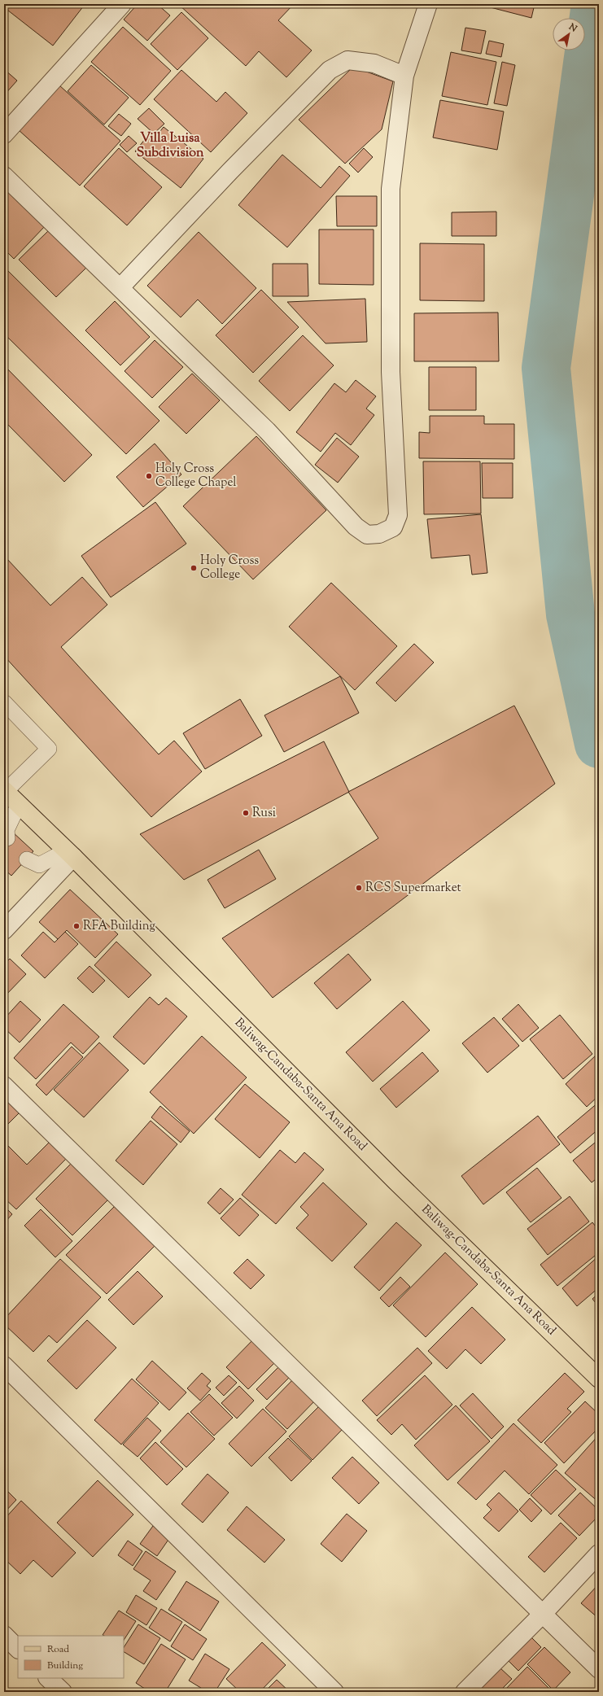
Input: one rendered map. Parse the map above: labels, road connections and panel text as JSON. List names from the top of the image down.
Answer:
{
  "streets": {
    "main road": ["Baliwag-Candaba-Santa Ana Road"]
  },
  "districts": ["Villa Luisa Subdivision"],
  "places": [
    "Holy Cross College Chapel",
    "Holy Cross College",
    "Rusi",
    "RCS Supermarket",
    "RFA Building"
  ],
  "legend": ["Road", "Building"],
  "north": "top right"
}
